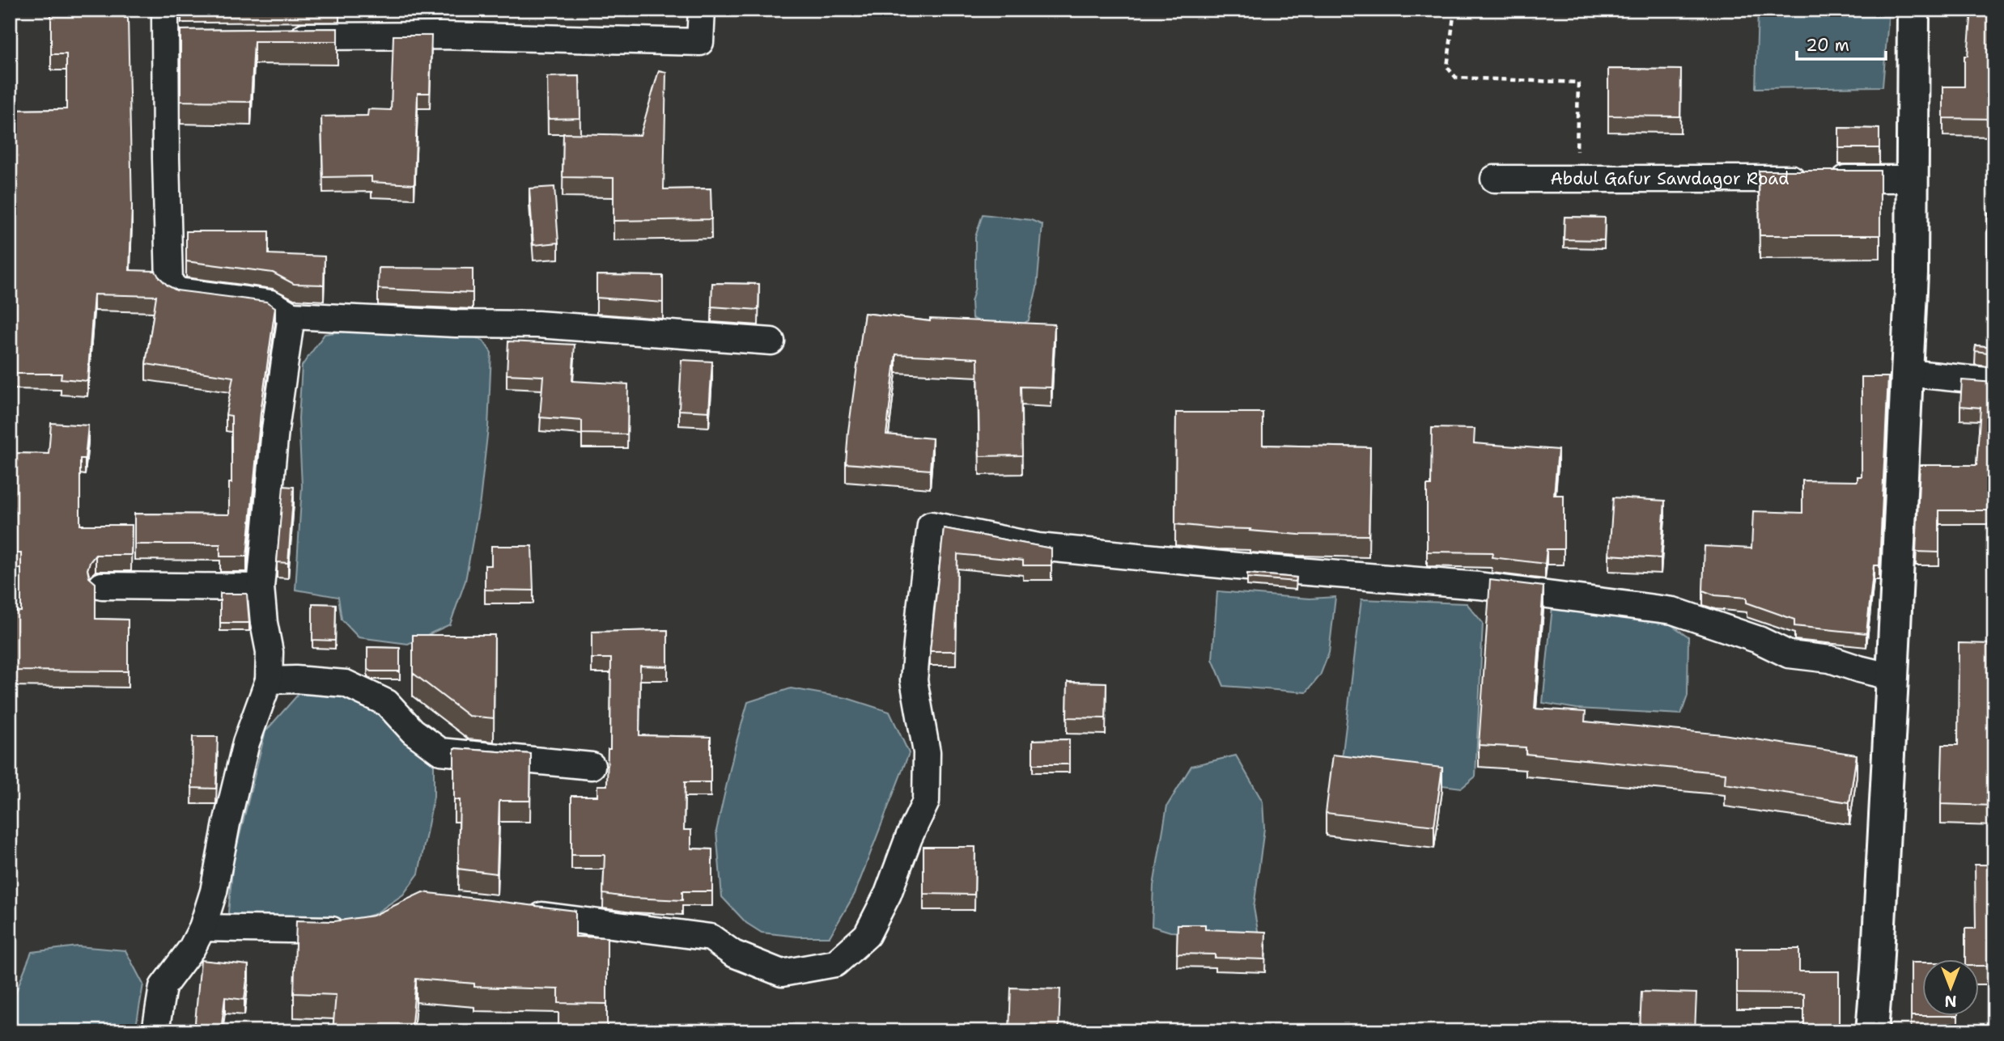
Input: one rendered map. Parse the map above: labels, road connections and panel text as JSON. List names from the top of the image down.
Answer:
{
  "streets": {
    "street": ["Abdul Gafur Sawdagor Road"]
  },
  "scale_bar": "20 m",
  "north": "bottom"
}
